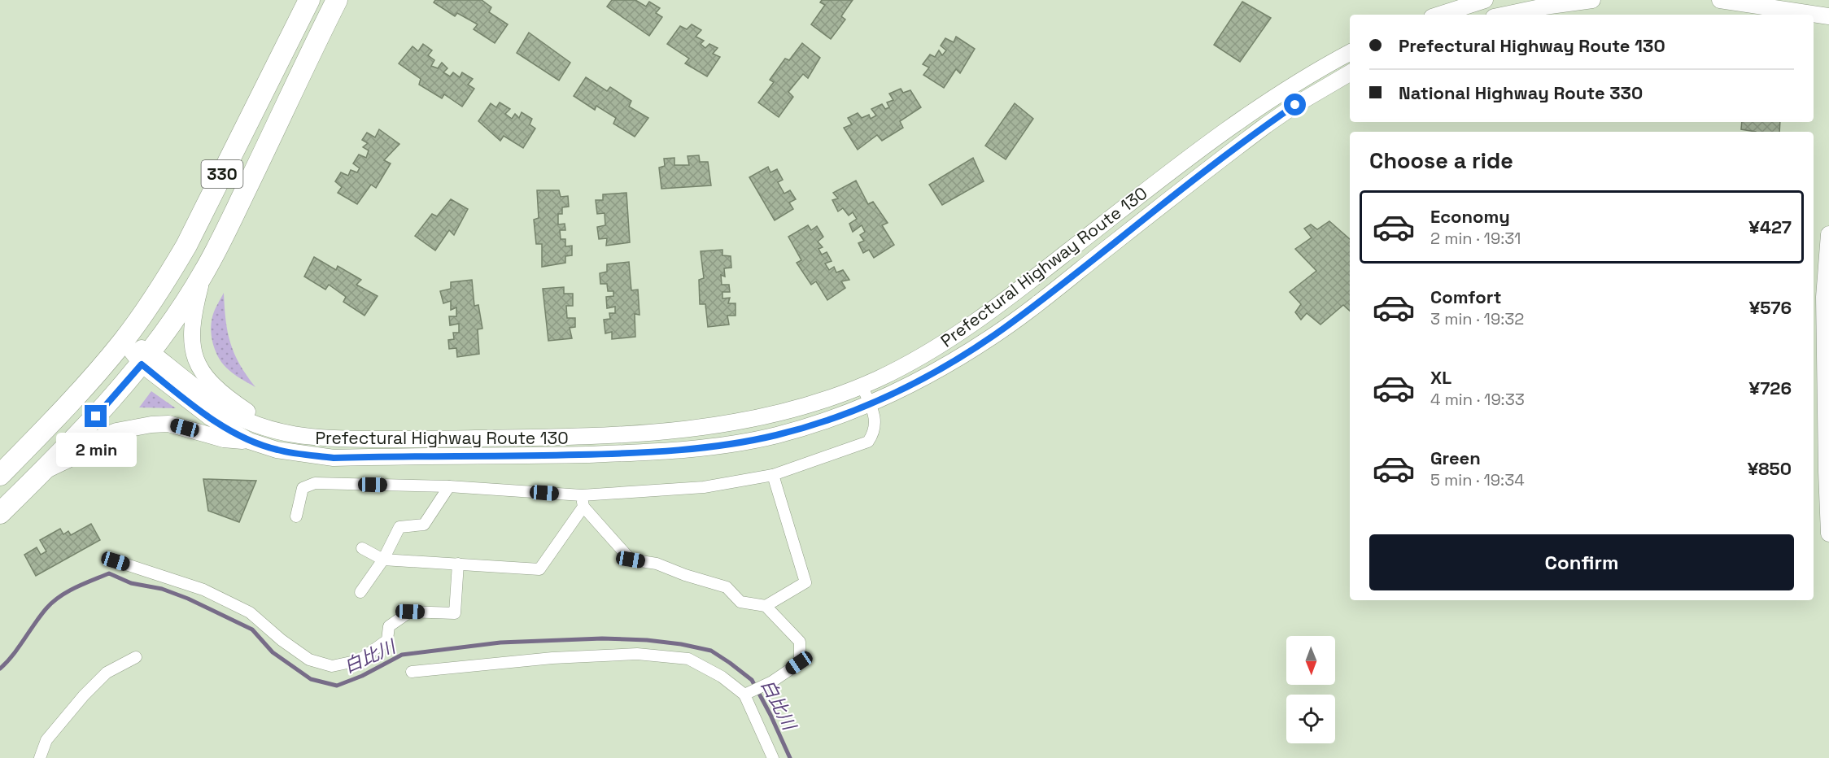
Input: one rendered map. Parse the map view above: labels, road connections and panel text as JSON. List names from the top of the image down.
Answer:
{
  "streets": {
    "highway": ["330"],
    "main road": ["Prefectural Highway Route 130"]
  },
  "crossings": [
    ["330", "Prefectural Highway Route 130"]
  ],
  "water": ["白比川"],
  "north": "bottom",
  "page": {
    "banner": ["Prefectural Highway Route 130", "National Highway Route 330"],
    "heading": "Choose a ride",
    "list": [
      {
        "name": "Economy",
        "note": "2 min · 19:31",
        "value": "¥427"
      },
      {
        "name": "Comfort",
        "note": "3 min · 19:32",
        "value": "¥576"
      },
      {
        "name": "XL",
        "note": "4 min · 19:33",
        "value": "¥726"
      },
      {
        "name": "Green",
        "note": "5 min · 19:34",
        "value": "¥850"
      }
    ],
    "bubble": "2 min",
    "buttons": "Confirm"
  }
}
